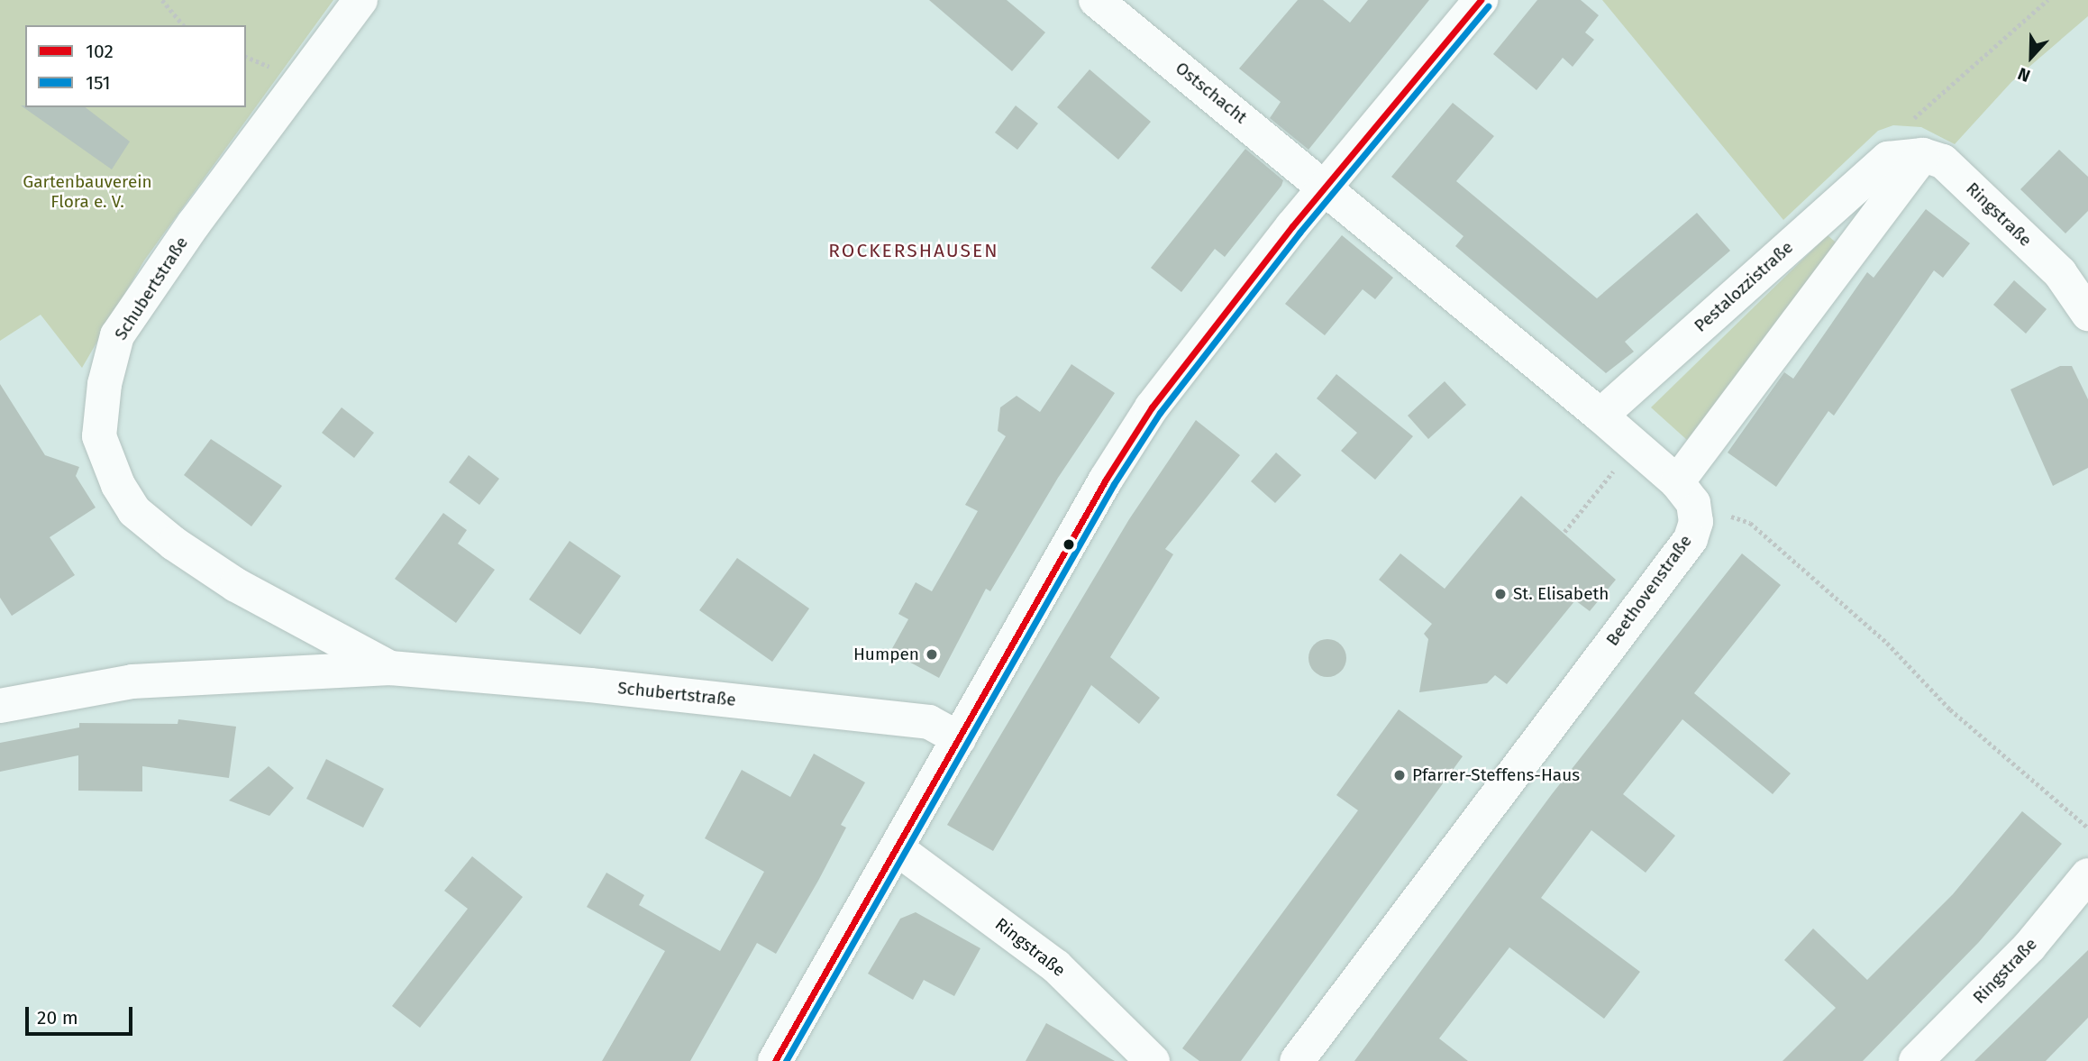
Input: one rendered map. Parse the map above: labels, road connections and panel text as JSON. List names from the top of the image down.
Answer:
{
  "streets": {
    "street": [
      "Ostschacht",
      "Ringstraße",
      "Pestalozzistraße",
      "Schubertstraße",
      "Beethovenstraße"
    ]
  },
  "districts": ["ROCKERSHAUSEN"],
  "parks": ["Gartenbauverein Flora e. V."],
  "places": ["St. Elisabeth", "Humpen", "Pfarrer-Steffens-Haus"],
  "lines": ["transit line 102", "transit line 151"],
  "legend": ["102", "151"],
  "scale_bar": "20 m",
  "north": "bottom"
}
